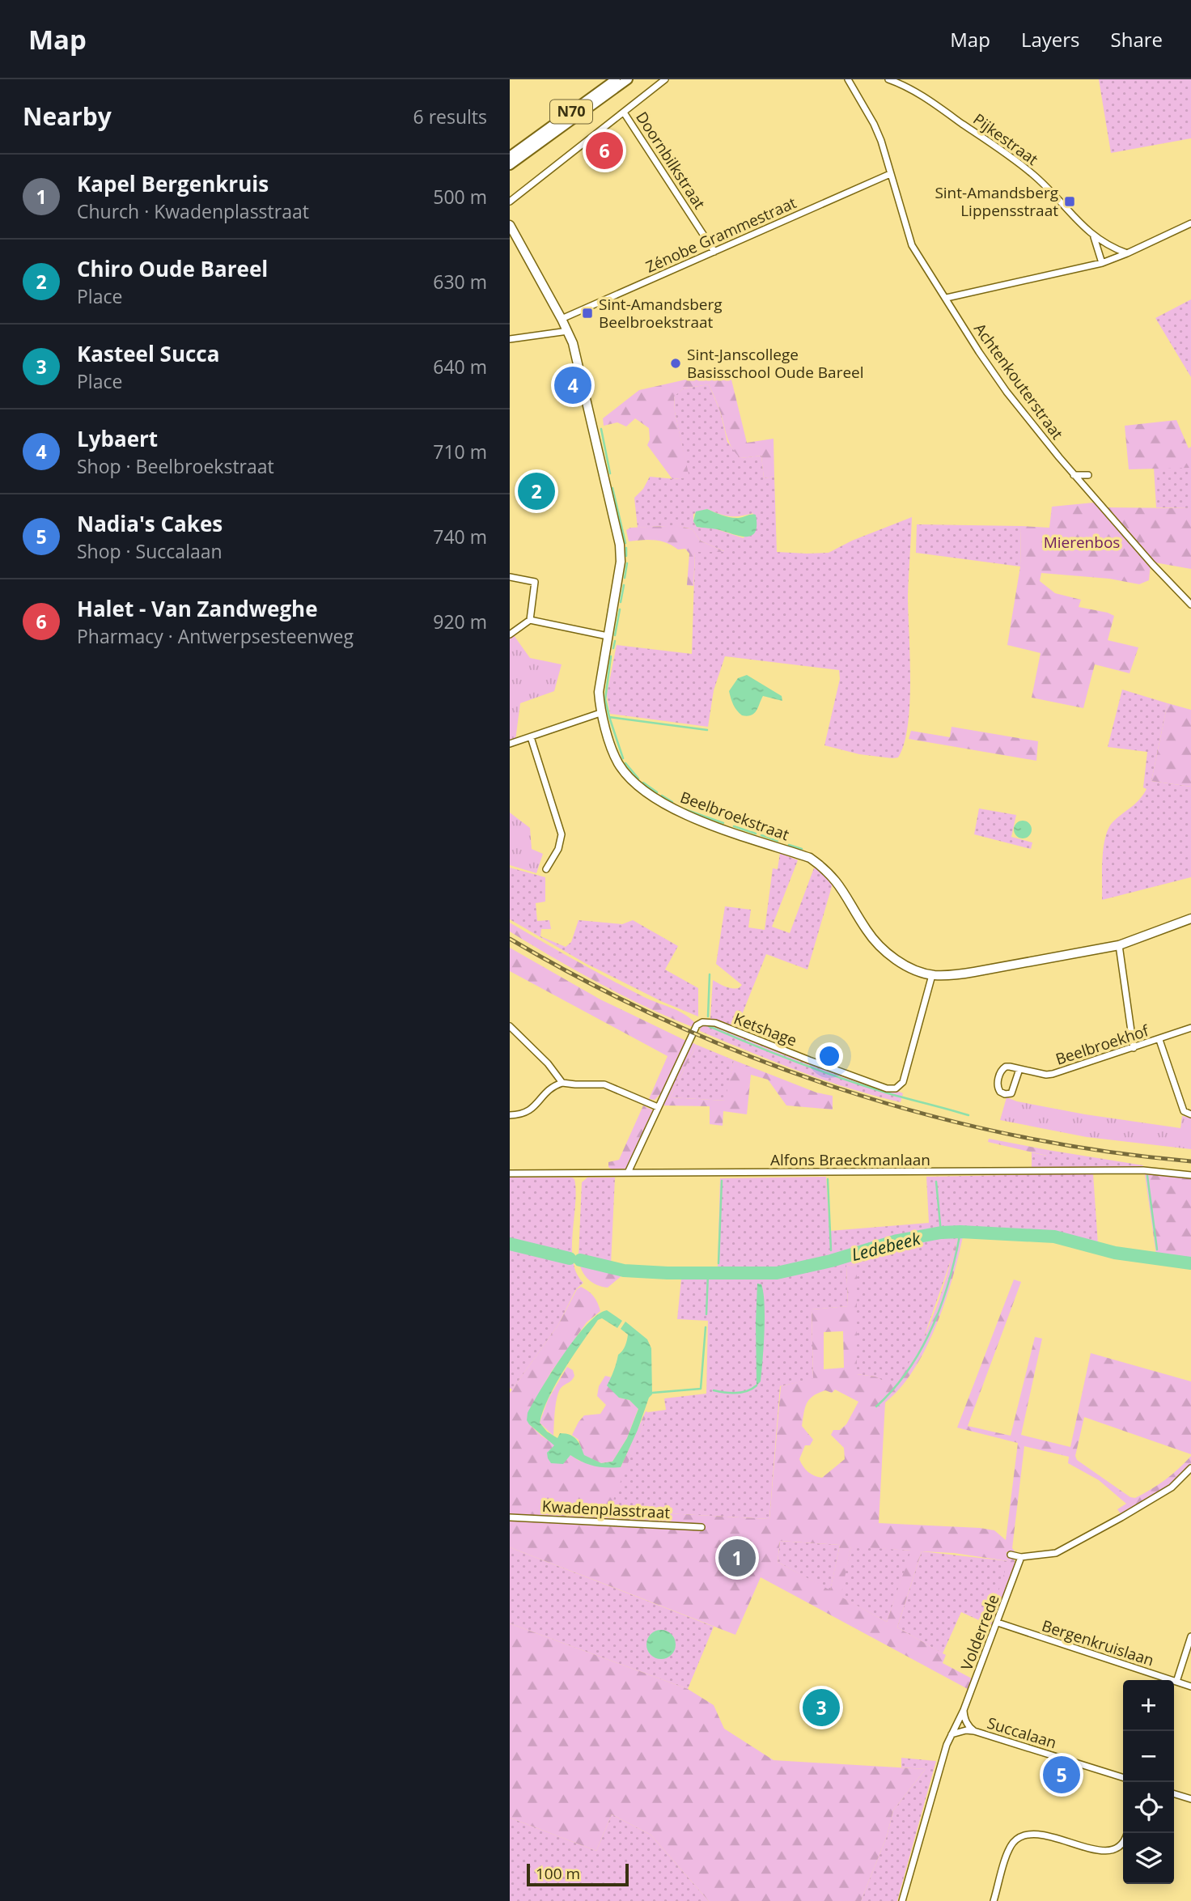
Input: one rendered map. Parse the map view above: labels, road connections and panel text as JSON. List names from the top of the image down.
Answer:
{
  "streets": {
    "main road": ["N70"],
    "street": [
      "Pijkestraat",
      "Doornbilkstraat",
      "Zénobe Grammestraat",
      "Achtenkouterstraat",
      "Beelbroekstraat",
      "Ketshage",
      "Beelbroekhof",
      "Alfons Braeckmanlaan",
      "Kwadenplasstraat",
      "Volderrede",
      "Bergenkruislaan",
      "Succalaan"
    ]
  },
  "crossings": [
    ["Doornbilkstraat", "Zénobe Grammestraat"],
    ["Zénobe Grammestraat", "Achtenkouterstraat"],
    ["Zénobe Grammestraat", "Beelbroekstraat"],
    ["Beelbroekstraat", "Ketshage"],
    ["Ketshage", "Alfons Braeckmanlaan"],
    ["Volderrede", "Bergenkruislaan"],
    ["Volderrede", "Succalaan"]
  ],
  "water": ["Ledebeek"],
  "parks": ["Mierenbos"],
  "places": {
    "transit": ["Sint-Amandsberg Lippensstraat", "Sint-Amandsberg Beelbroekstraat"],
    "other": ["Sint-Janscollege Basisschool Oude Bareel"]
  },
  "scale_bar": "100 m",
  "page": {
    "header": "Map",
    "nav": ["Map", "Layers", "Share"],
    "heading": ["Nearby", "6 results"],
    "pins": [
      "6",
      "4",
      "2",
      "1",
      "3",
      "5"
    ],
    "list": [
      {
        "mark": "1",
        "name": "Kapel Bergenkruis",
        "note": "Church · Kwadenplasstraat",
        "value": "500 m"
      },
      {
        "mark": "2",
        "name": "Chiro Oude Bareel",
        "note": "Place",
        "value": "630 m"
      },
      {
        "mark": "3",
        "name": "Kasteel Succa",
        "note": "Place",
        "value": "640 m"
      },
      {
        "mark": "4",
        "name": "Lybaert",
        "note": "Shop · Beelbroekstraat",
        "value": "710 m"
      },
      {
        "mark": "5",
        "name": "Nadia's Cakes",
        "note": "Shop · Succalaan",
        "value": "740 m"
      },
      {
        "mark": "6",
        "name": "Halet - Van Zandweghe",
        "note": "Pharmacy · Antwerpsesteenweg",
        "value": "920 m"
      }
    ],
    "map_buttons": ["+", "−"],
    "scale": "100 m"
  }
}
